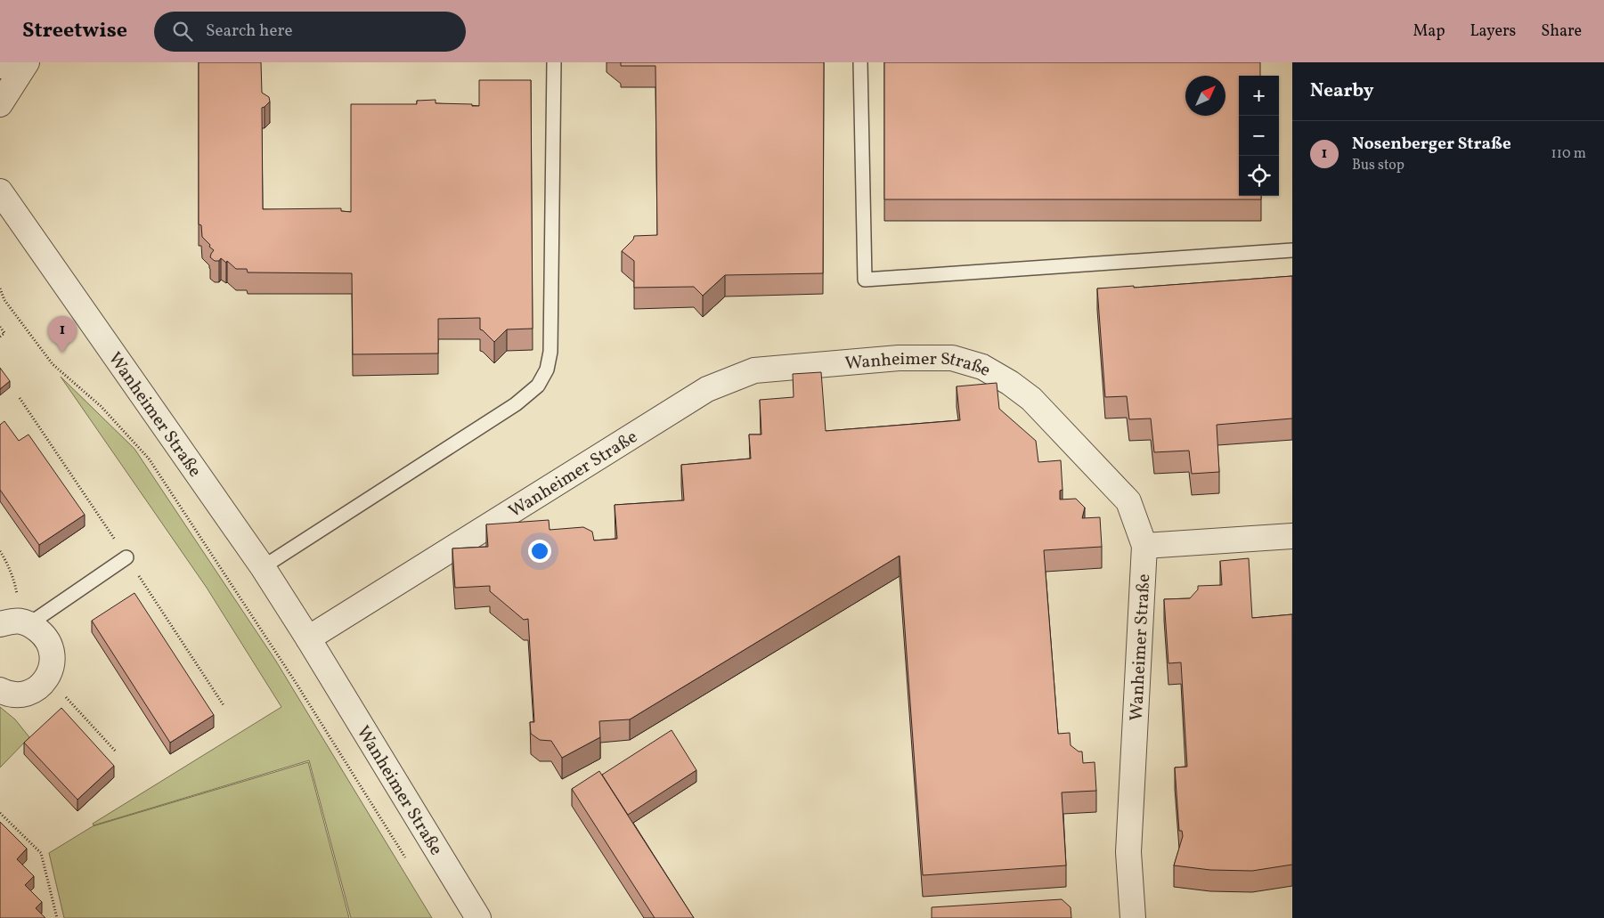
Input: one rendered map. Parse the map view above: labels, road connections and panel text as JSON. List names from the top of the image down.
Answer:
{
  "streets": {
    "street": ["Wanheimer Straße"]
  },
  "north": "top right",
  "page": {
    "header": "Streetwise",
    "search": "Search here",
    "nav": ["Map", "Layers", "Share"],
    "heading": "Nearby",
    "map_buttons": ["+", "−"],
    "list": [
      {
        "mark": "1",
        "name": "Nosenberger Straße",
        "note": "Bus stop",
        "value": "110 m"
      }
    ],
    "pins": "1"
  }
}
